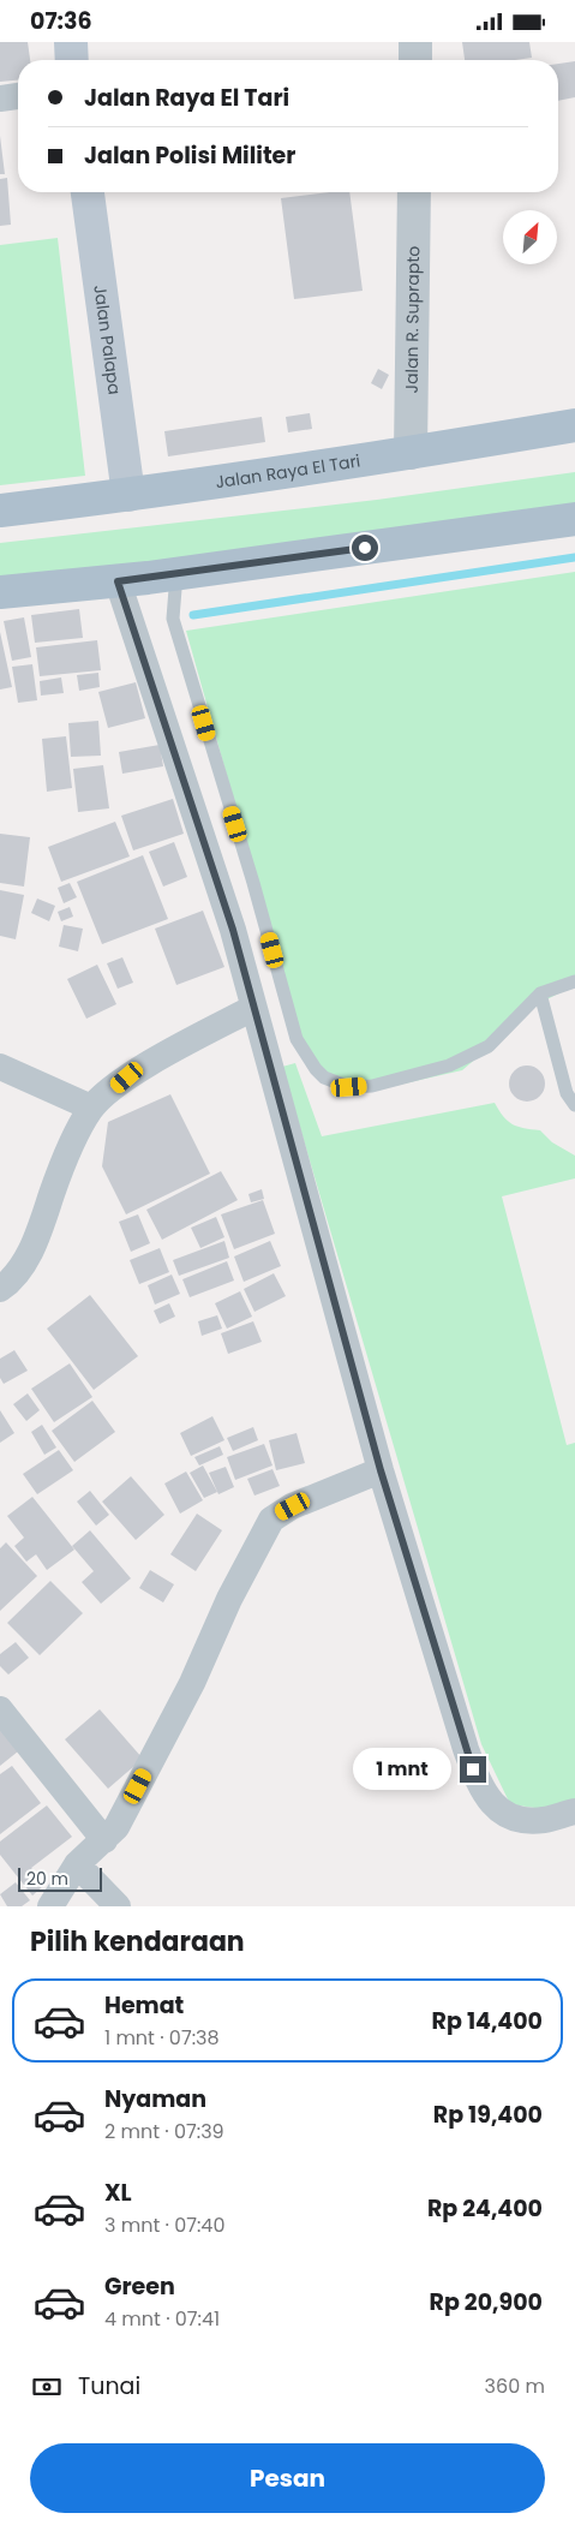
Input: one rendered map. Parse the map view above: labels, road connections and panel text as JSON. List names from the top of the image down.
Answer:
{
  "streets": {
    "main road": ["Jalan Palapa", "Jalan Raya El Tari"],
    "street": ["Jalan R. Suprapto"]
  },
  "crossings": [
    ["Jalan R. Suprapto", "Jalan Raya El Tari"],
    ["Jalan Palapa", "Jalan Raya El Tari"]
  ],
  "scale_bar": "20 m",
  "north": "top right",
  "page": {
    "status": "07:36",
    "banner": ["Jalan Raya El Tari", "Jalan Polisi Militer"],
    "bubble": "1 mnt",
    "scale": "20 m",
    "heading": "Pilih kendaraan",
    "list": [
      {
        "name": "Hemat",
        "note": "1 mnt · 07:38",
        "value": "Rp 14,400"
      },
      {
        "name": "Nyaman",
        "note": "2 mnt · 07:39",
        "value": "Rp 19,400"
      },
      {
        "name": "XL",
        "note": "3 mnt · 07:40",
        "value": "Rp 24,400"
      },
      {
        "name": "Green",
        "note": "4 mnt · 07:41",
        "value": "Rp 20,900"
      }
    ],
    "pay": ["Tunai", "360 m"],
    "buttons": "Pesan"
  }
}
